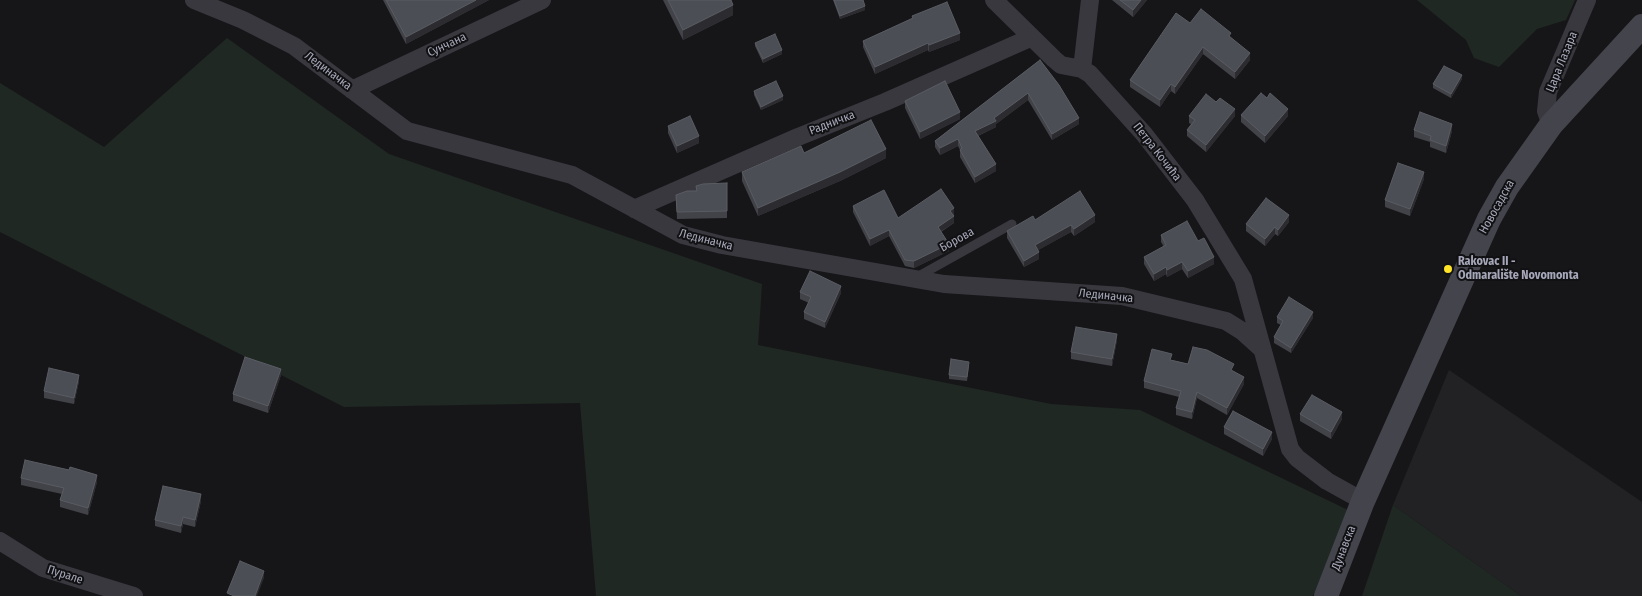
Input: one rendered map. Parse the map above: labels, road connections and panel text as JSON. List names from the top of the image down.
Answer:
{
  "streets": {
    "main road": ["Новосадска", "Дунавска"],
    "street": [
      "Сунчана",
      "Цара Лазара",
      "Лединачка",
      "Радничка",
      "Петра Кочића",
      "Пурале"
    ],
    "lane": ["Борова"]
  },
  "crossings": [
    ["Сунчана", "Лединачка"],
    ["Цара Лазара", "Новосадска"],
    ["Лединачка", "Радничка"],
    ["Лединачка", "Петра Кочића"],
    ["Лединачка", "Борова"],
    ["Радничка", "Петра Кочића"],
    ["Петра Кочића", "Новосадска"],
    ["Петра Кочића", "Дунавска"],
    ["Новосадска", "Дунавска"]
  ],
  "places": ["Rakovac II - Odmaralište Novomonta"]
}
